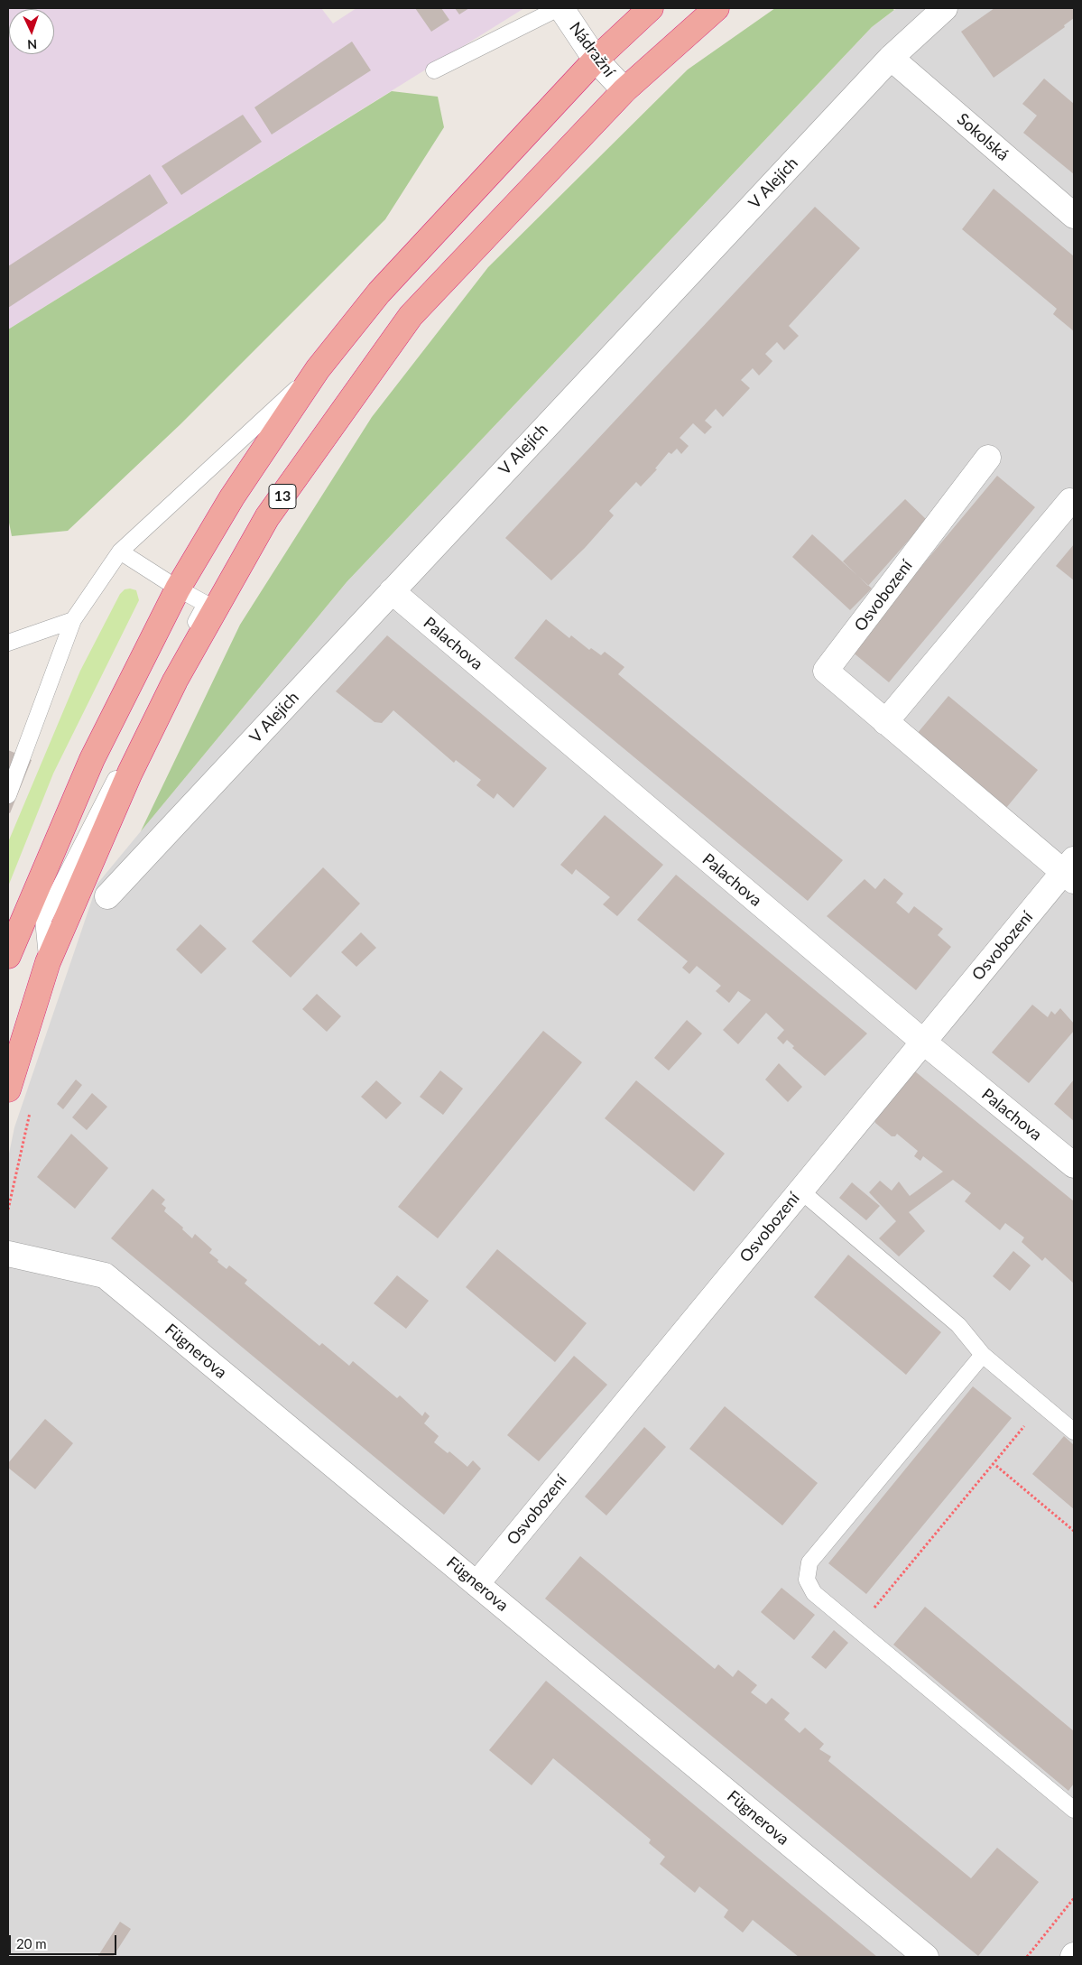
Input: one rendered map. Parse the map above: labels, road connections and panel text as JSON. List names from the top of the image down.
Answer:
{
  "streets": {
    "highway": ["13"],
    "street": [
      "Nádražní",
      "Sokolská",
      "V Alejích",
      "Osvobození",
      "Palachova",
      "Fügnerova"
    ]
  },
  "crossings": [
    ["Nádražní", "13"],
    ["Sokolská", "V Alejích"],
    ["V Alejích", "Palachova"],
    ["Osvobození", "Palachova"],
    ["Osvobození", "Fügnerova"]
  ],
  "scale_bar": "20 m",
  "north": "bottom"
}
